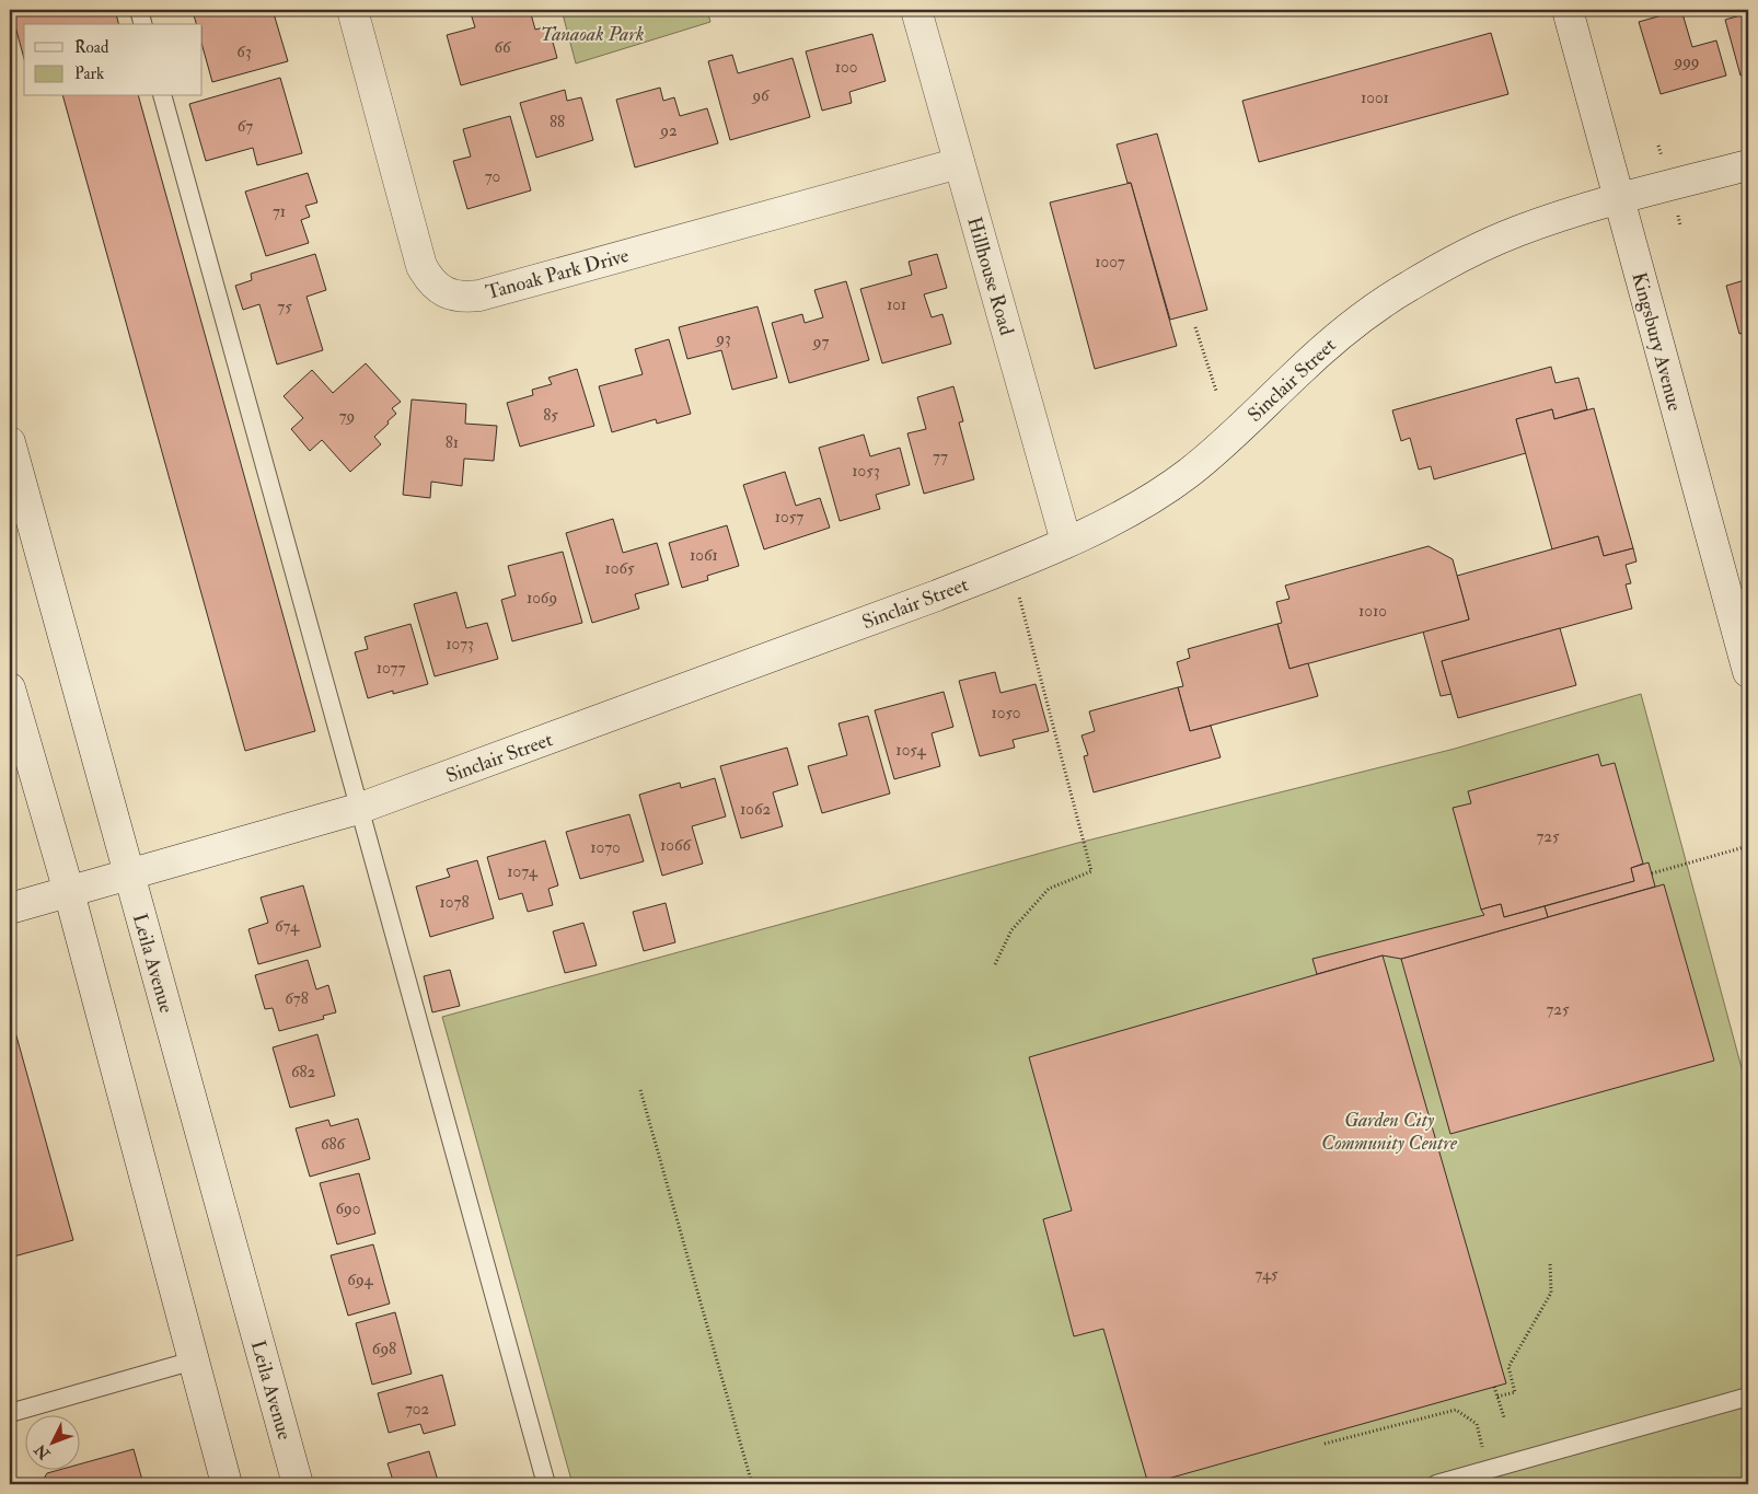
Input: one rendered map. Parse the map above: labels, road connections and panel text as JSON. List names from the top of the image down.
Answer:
{
  "streets": {
    "street": [
      "Tanoak Park Drive",
      "Hillhouse Road",
      "Kingsbury Avenue",
      "Sinclair Street",
      "Leila Avenue"
    ]
  },
  "crossings": [
    ["Tanoak Park Drive", "Hillhouse Road"],
    ["Hillhouse Road", "Sinclair Street"],
    ["Kingsbury Avenue", "Sinclair Street"],
    ["Sinclair Street", "Leila Avenue"]
  ],
  "parks": ["Tanaoak Park", "Garden City Community Centre"],
  "house_numbers": [
    "66",
    "63",
    "999",
    "100",
    "96",
    "1001",
    "88",
    "67",
    "92",
    "70",
    "71",
    "1007",
    "101",
    "75",
    "93",
    "97",
    "85",
    "79",
    "81",
    "77",
    "1053",
    "1057",
    "1061",
    "1065",
    "1069",
    "1010",
    "1073",
    "1077",
    "1050",
    "1054",
    "1062",
    "725",
    "1066",
    "1070",
    "1074",
    "1078",
    "674",
    "678",
    "725",
    "682",
    "686",
    "690",
    "745",
    "694",
    "698",
    "702"
  ],
  "legend": ["Road", "Park"],
  "north": "bottom left"
}
